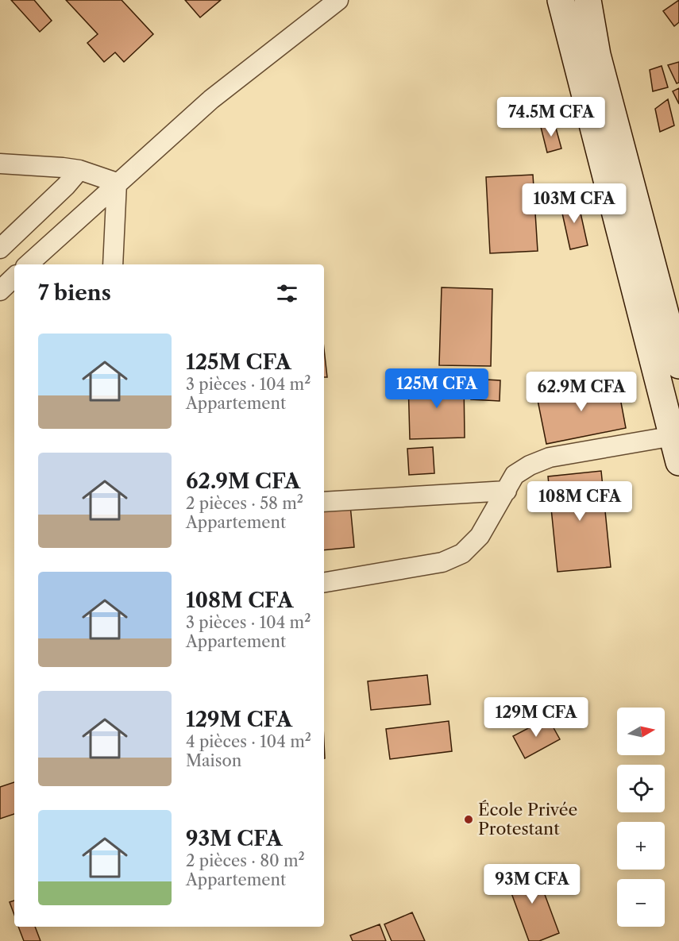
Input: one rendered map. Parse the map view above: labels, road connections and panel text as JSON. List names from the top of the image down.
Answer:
{
  "places": ["École Privée Protestant"],
  "north": "right",
  "page": {
    "price": [
      "74.5M CFA",
      "103M CFA",
      "125M CFA",
      "62.9M CFA",
      "108M CFA",
      "129M CFA",
      "93M CFA"
    ],
    "heading": "7 biens",
    "list": [
      {
        "name": "125M CFA",
        "note": "3 pièces · 104 m² · Appartement"
      },
      {
        "name": "62.9M CFA",
        "note": "2 pièces · 58 m² · Appartement"
      },
      {
        "name": "108M CFA",
        "note": "3 pièces · 104 m² · Appartement"
      },
      {
        "name": "129M CFA",
        "note": "4 pièces · 104 m² · Maison"
      },
      {
        "name": "93M CFA",
        "note": "2 pièces · 80 m² · Appartement"
      }
    ],
    "map_buttons": ["+", "−"]
  }
}
